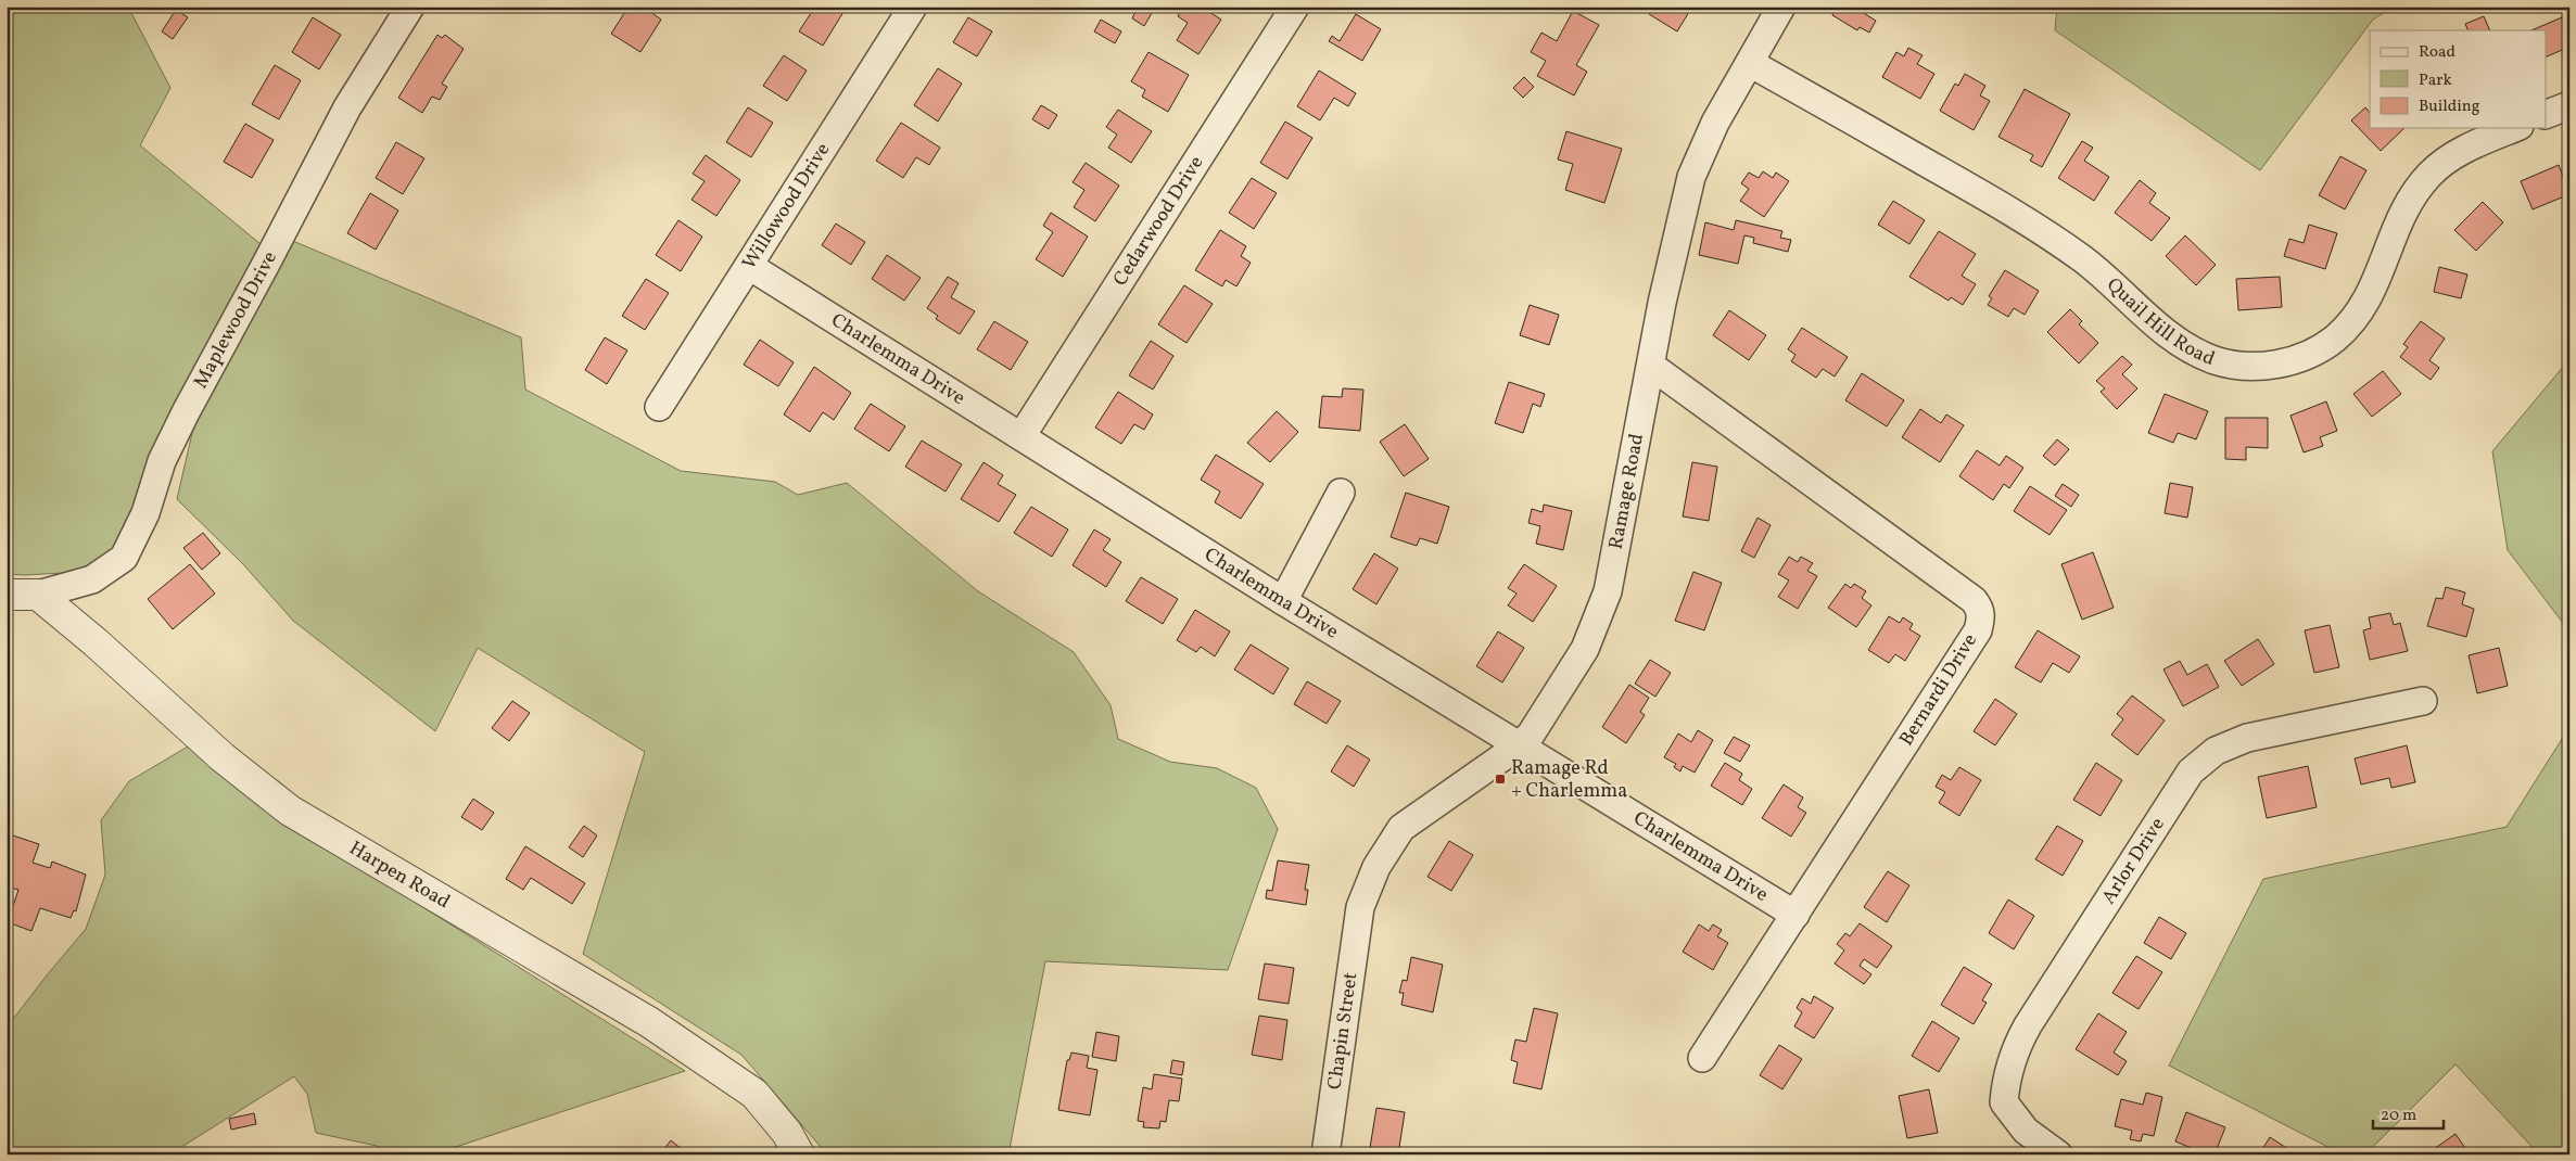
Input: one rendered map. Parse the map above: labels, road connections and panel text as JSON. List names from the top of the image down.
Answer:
{
  "streets": {
    "street": [
      "Willowood Drive",
      "Cedarwood Drive",
      "Maplewood Drive",
      "Quail Hill Road",
      "Charlemma Drive",
      "Ramage Road",
      "Bernardi Drive",
      "Arlor Drive",
      "Harpen Road",
      "Chapin Street"
    ]
  },
  "crossings": [
    ["Willowood Drive", "Charlemma Drive"],
    ["Cedarwood Drive", "Charlemma Drive"],
    ["Maplewood Drive", "Harpen Road"],
    ["Quail Hill Road", "Ramage Road"],
    ["Charlemma Drive", "Ramage Road"],
    ["Charlemma Drive", "Bernardi Drive"],
    ["Ramage Road", "Bernardi Drive"],
    ["Ramage Road", "Chapin Street"]
  ],
  "places": {
    "transit": ["Ramage Rd + Charlemma"]
  },
  "legend": ["Road", "Park", "Building"],
  "scale_bar": "20 m"
}
